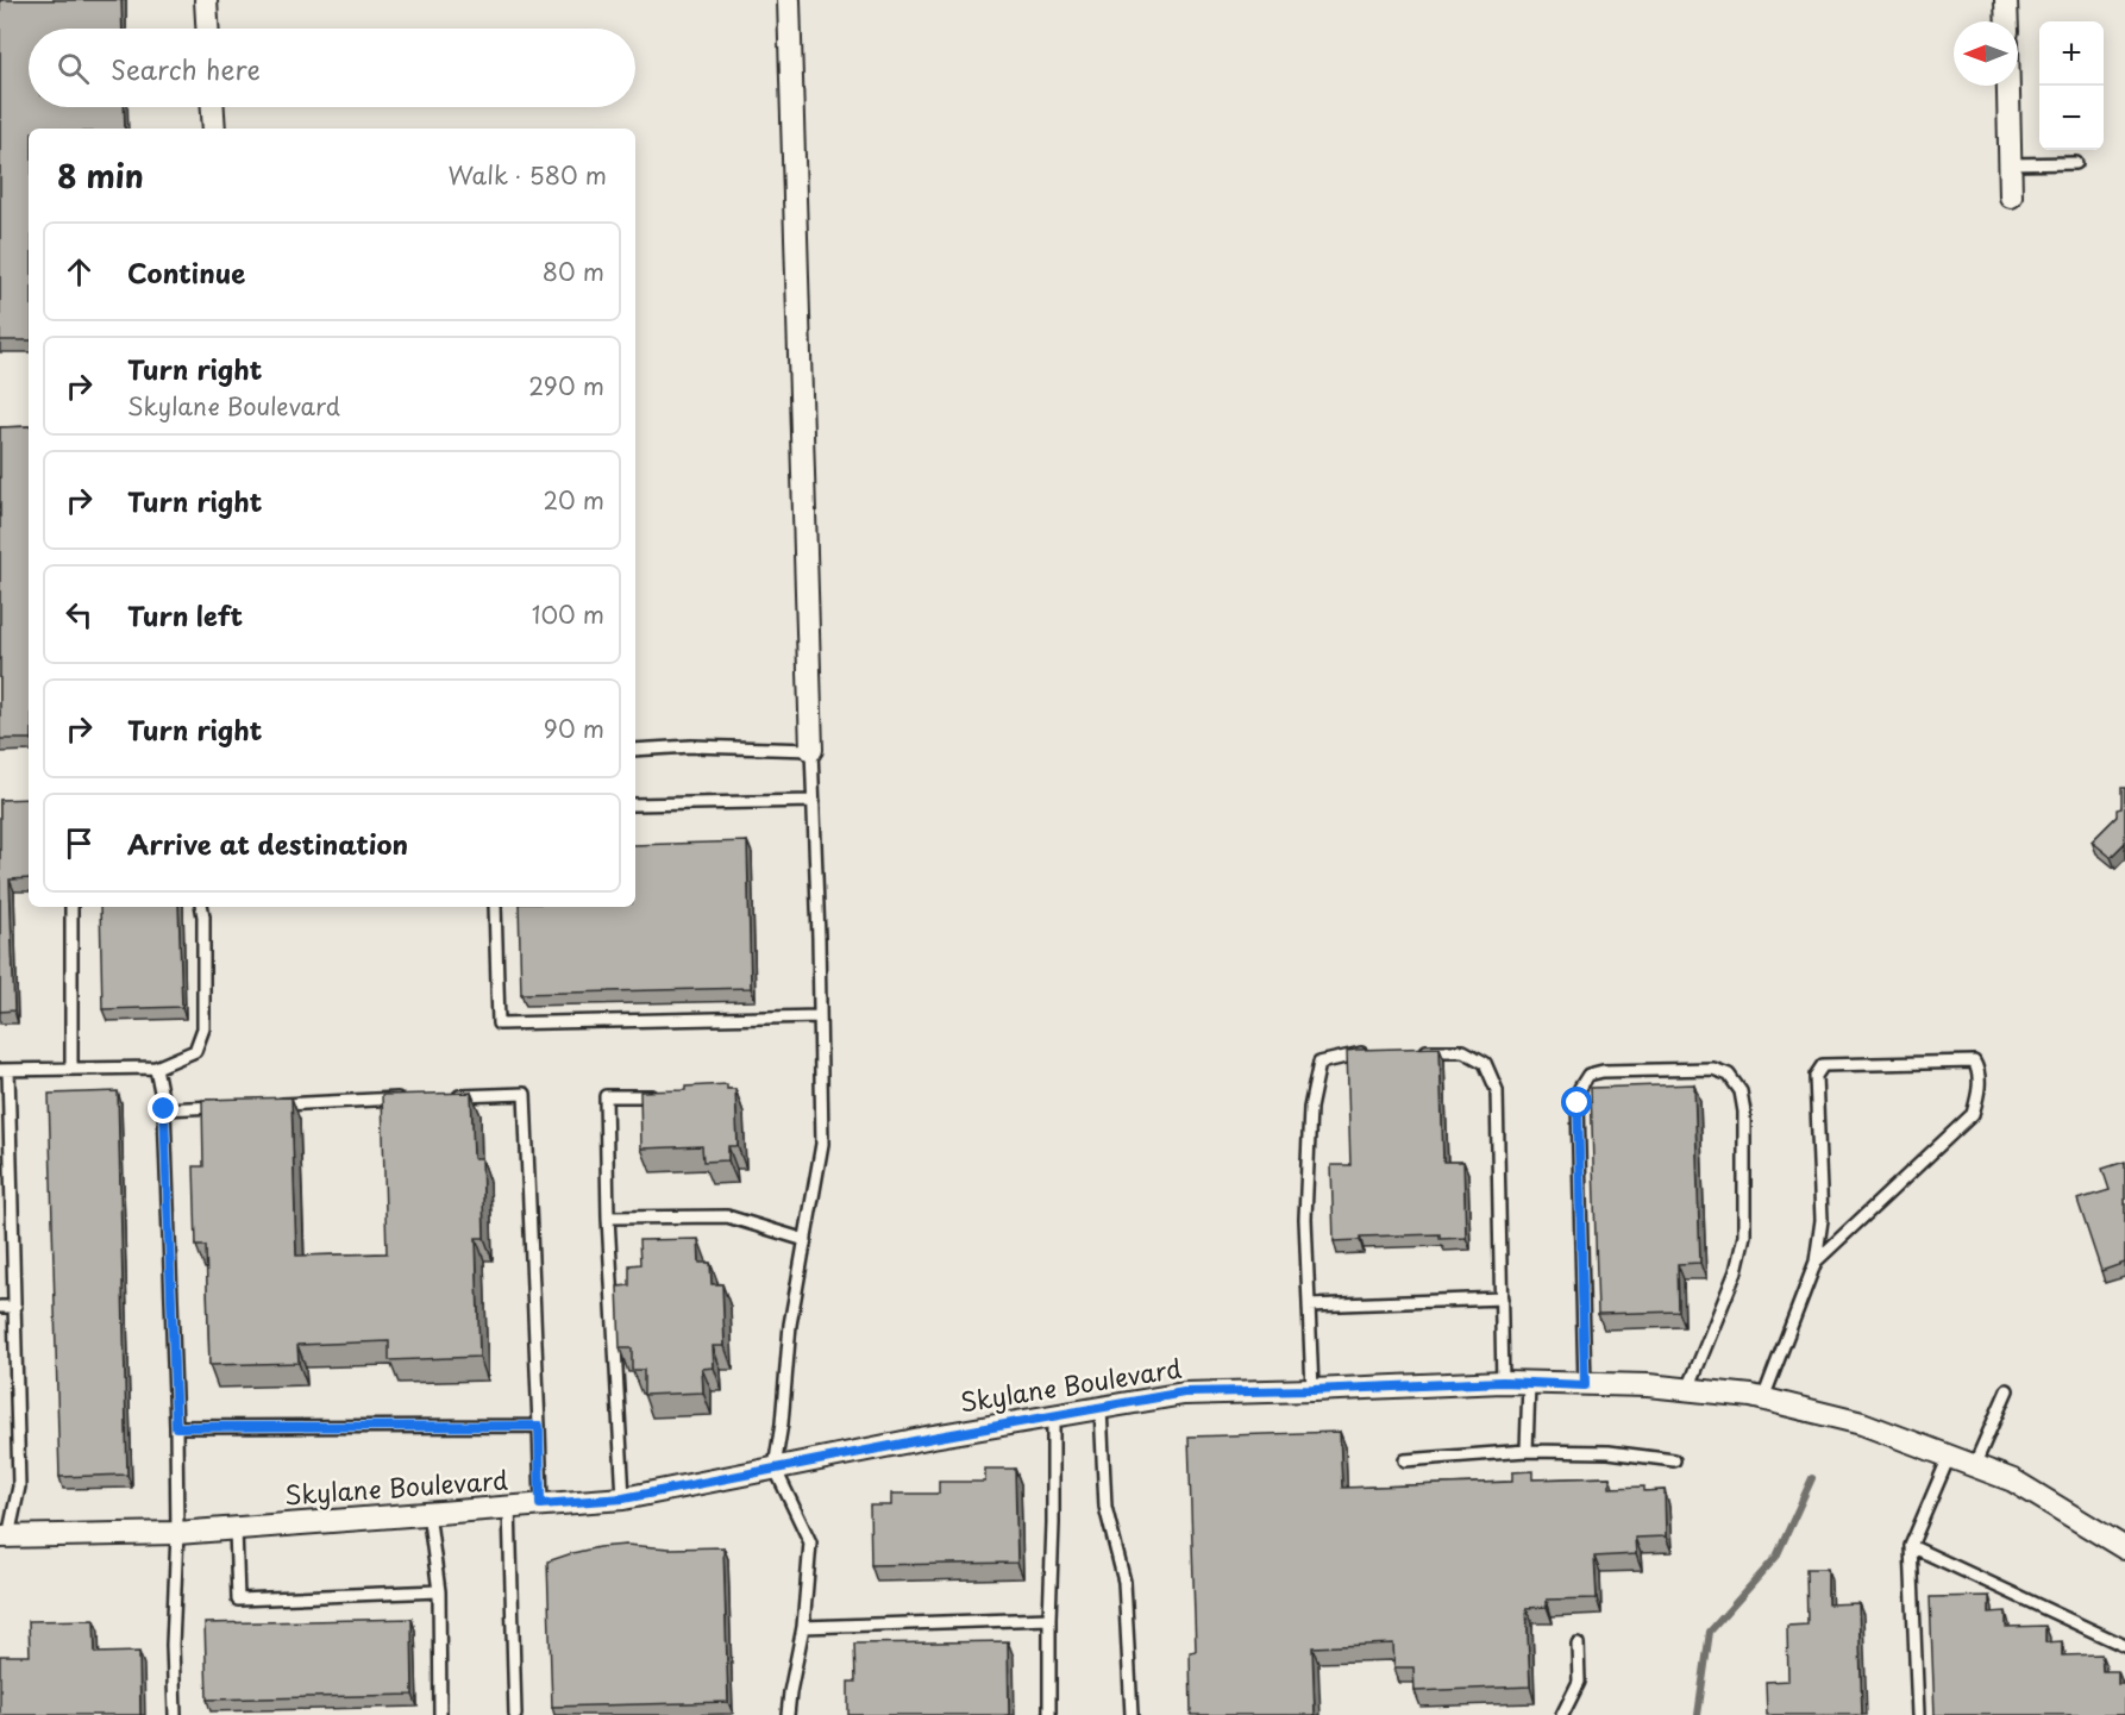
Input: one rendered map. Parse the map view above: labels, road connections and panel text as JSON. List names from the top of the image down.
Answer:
{
  "streets": {
    "street": ["Skylane Boulevard"]
  },
  "north": "left",
  "page": {
    "map_buttons": ["+", "−"],
    "search": "Search here",
    "heading": ["8 min", "Walk · 580 m"],
    "list": [
      ["Continue", "80 m"],
      ["Turn right", "Skylane Boulevard", "290 m"],
      ["Turn right", "20 m"],
      ["Turn left", "100 m"],
      ["Turn right", "90 m"],
      "Arrive at destination"
    ]
  }
}
